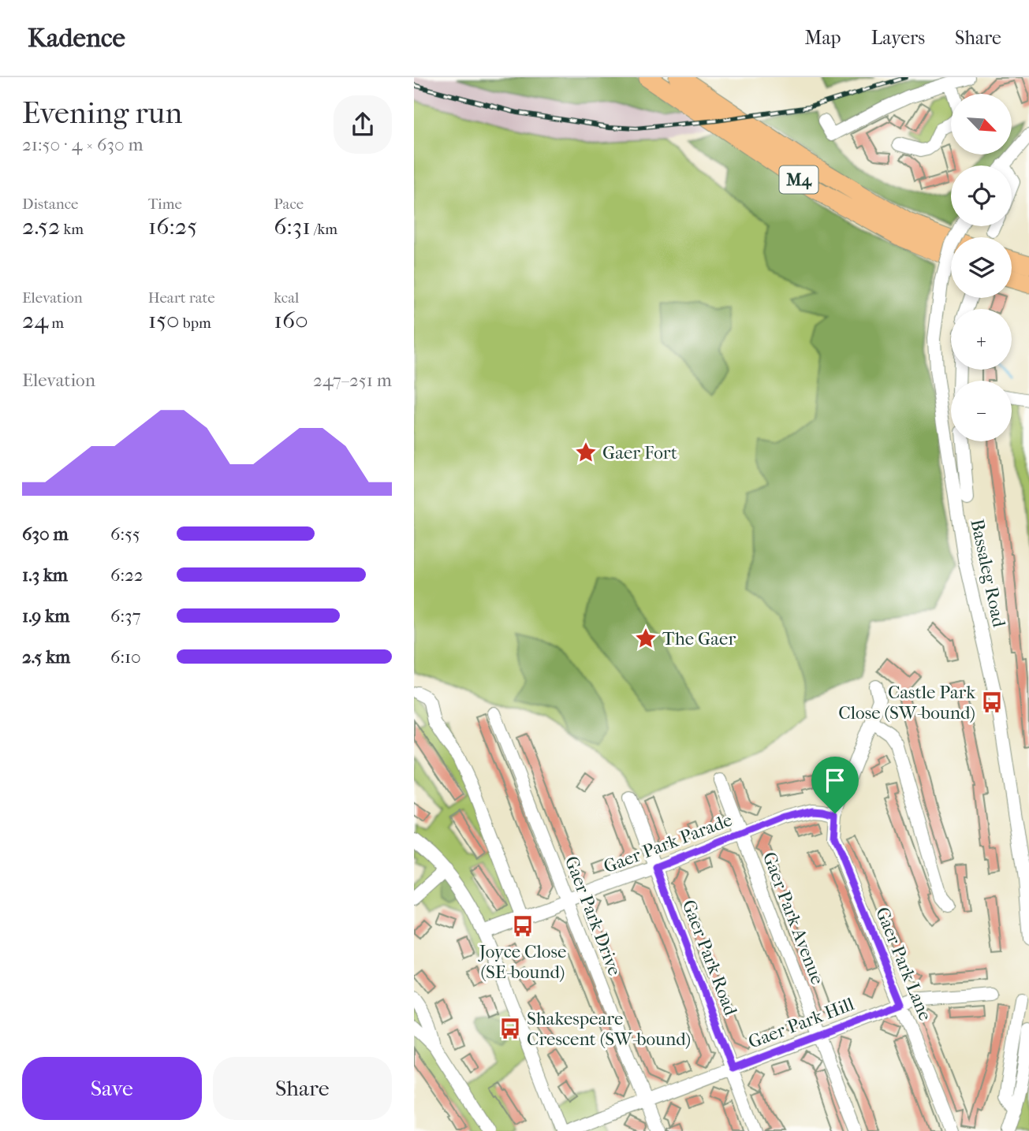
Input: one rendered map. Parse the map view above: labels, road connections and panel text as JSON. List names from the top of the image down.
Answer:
{
  "streets": {
    "highway": ["M4"],
    "street": [
      "Bassaleg Road",
      "Gaer Park Parade",
      "Gaer Park Drive",
      "Gaer Park Avenue",
      "Gaer Park Road",
      "Gaer Park Lane",
      "Gaer Park Hill"
    ]
  },
  "crossings": [
    ["Gaer Park Parade", "Gaer Park Drive"],
    ["Gaer Park Parade", "Gaer Park Avenue"],
    ["Gaer Park Parade", "Gaer Park Road"],
    ["Gaer Park Parade", "Gaer Park Lane"],
    ["Gaer Park Drive", "Gaer Park Hill"],
    ["Gaer Park Avenue", "Gaer Park Hill"],
    ["Gaer Park Road", "Gaer Park Hill"],
    ["Gaer Park Lane", "Gaer Park Hill"]
  ],
  "places": {
    "place": ["Gaer Fort", "The Gaer"],
    "bus stop": ["Castle Park Close (SW-bound)", "Joyce Close (SE-bound)", "Shakespeare Crescent (SW-bound)"]
  },
  "north": "bottom right",
  "page": {
    "header": "Kadence",
    "nav": ["Map", "Layers", "Share"],
    "heading": ["Evening run", "21:50 · 4 × 630 m"],
    "map_buttons": ["+", "−"],
    "stats": [
      ["Distance", "2.52 km"],
      ["Time", "16:25"],
      ["Pace", "6:31 /km"],
      ["Elevation", "24 m"],
      ["Heart rate", "150 bpm"],
      ["kcal", "160"]
    ],
    "chart": ["Elevation", "247–251 m"],
    "list": [
      {
        "name": "630 m",
        "note": "6:55"
      },
      {
        "name": "1.3 km",
        "note": "6:22"
      },
      {
        "name": "1.9 km",
        "note": "6:37"
      },
      {
        "name": "2.5 km",
        "note": "6:10"
      }
    ],
    "buttons": ["Save", "Share"]
  }
}
